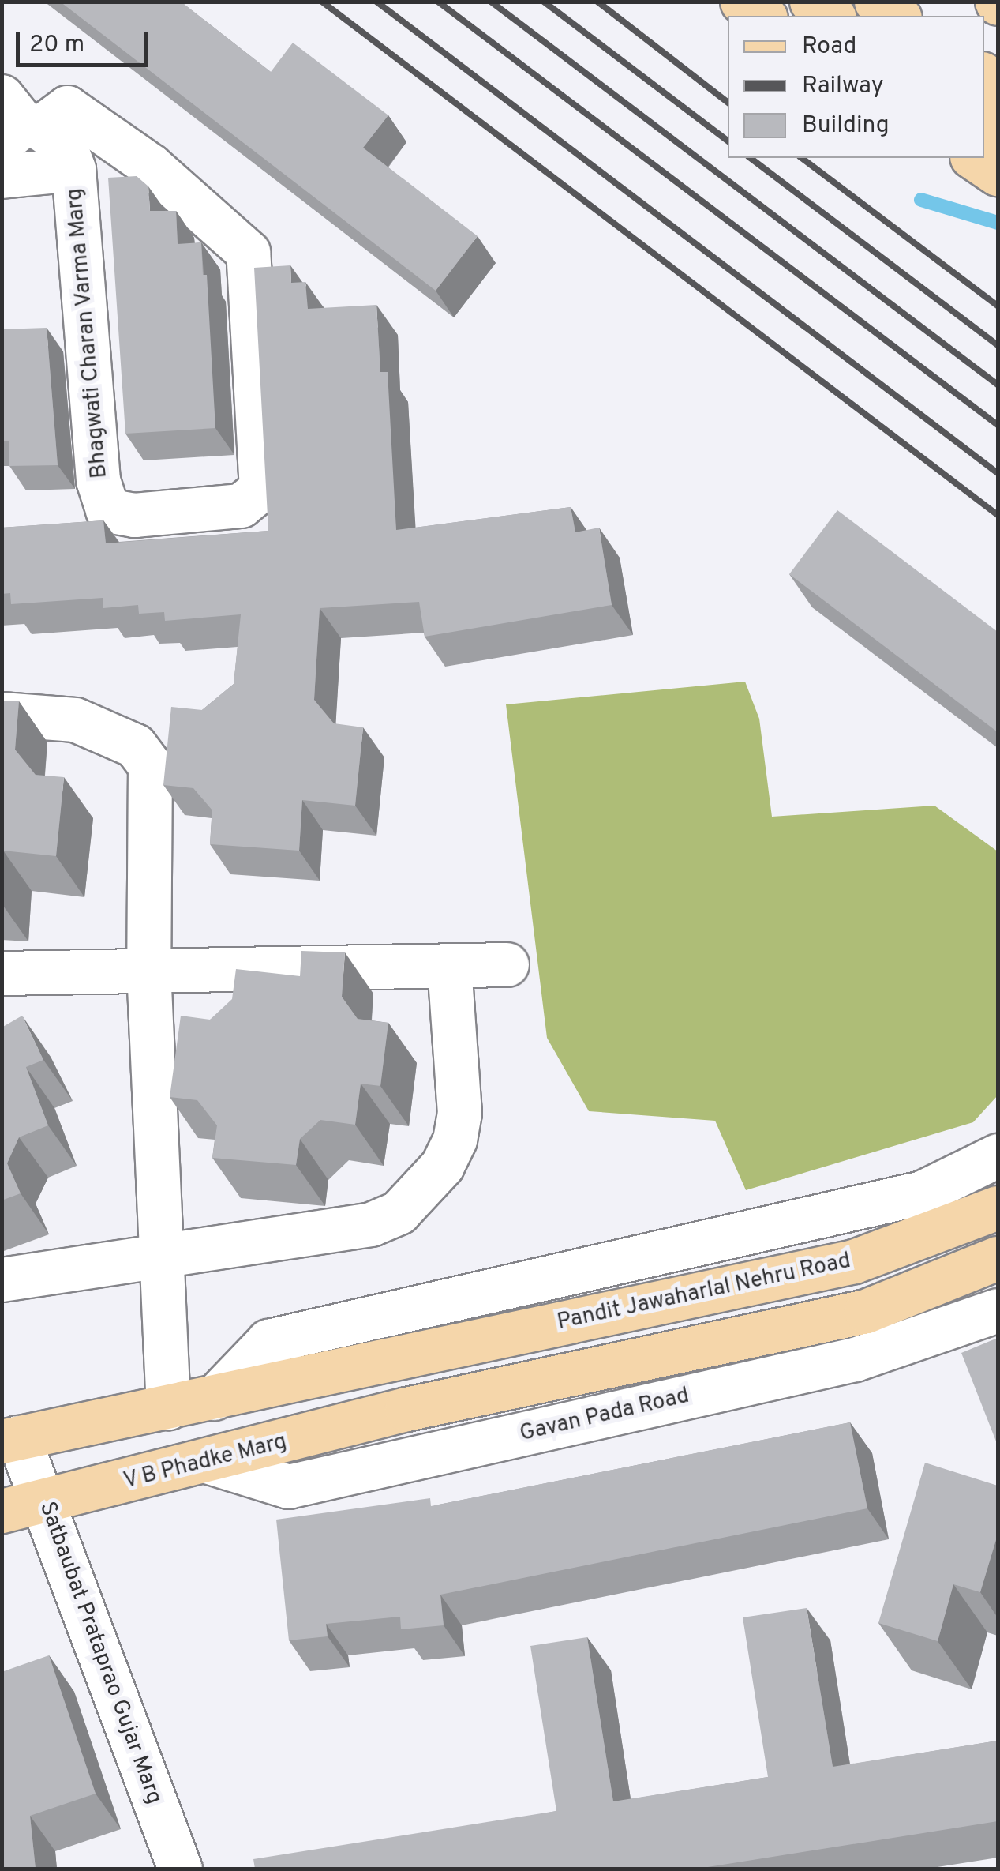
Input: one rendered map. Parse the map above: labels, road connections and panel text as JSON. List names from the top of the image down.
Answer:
{
  "streets": {
    "main road": ["Pandit Jawaharlal Nehru Road", "V B Phadke Marg"],
    "street": ["Bhagwati Charan Varma Marg", "Gavan Pada Road", "Satbaubat Prataprao Gujar Marg"]
  },
  "crossings": [
    ["Gavan Pada Road", "V B Phadke Marg"],
    ["V B Phadke Marg", "Satbaubat Prataprao Gujar Marg"]
  ],
  "legend": ["Road", "Railway", "Building"],
  "scale_bar": "20 m"
}
